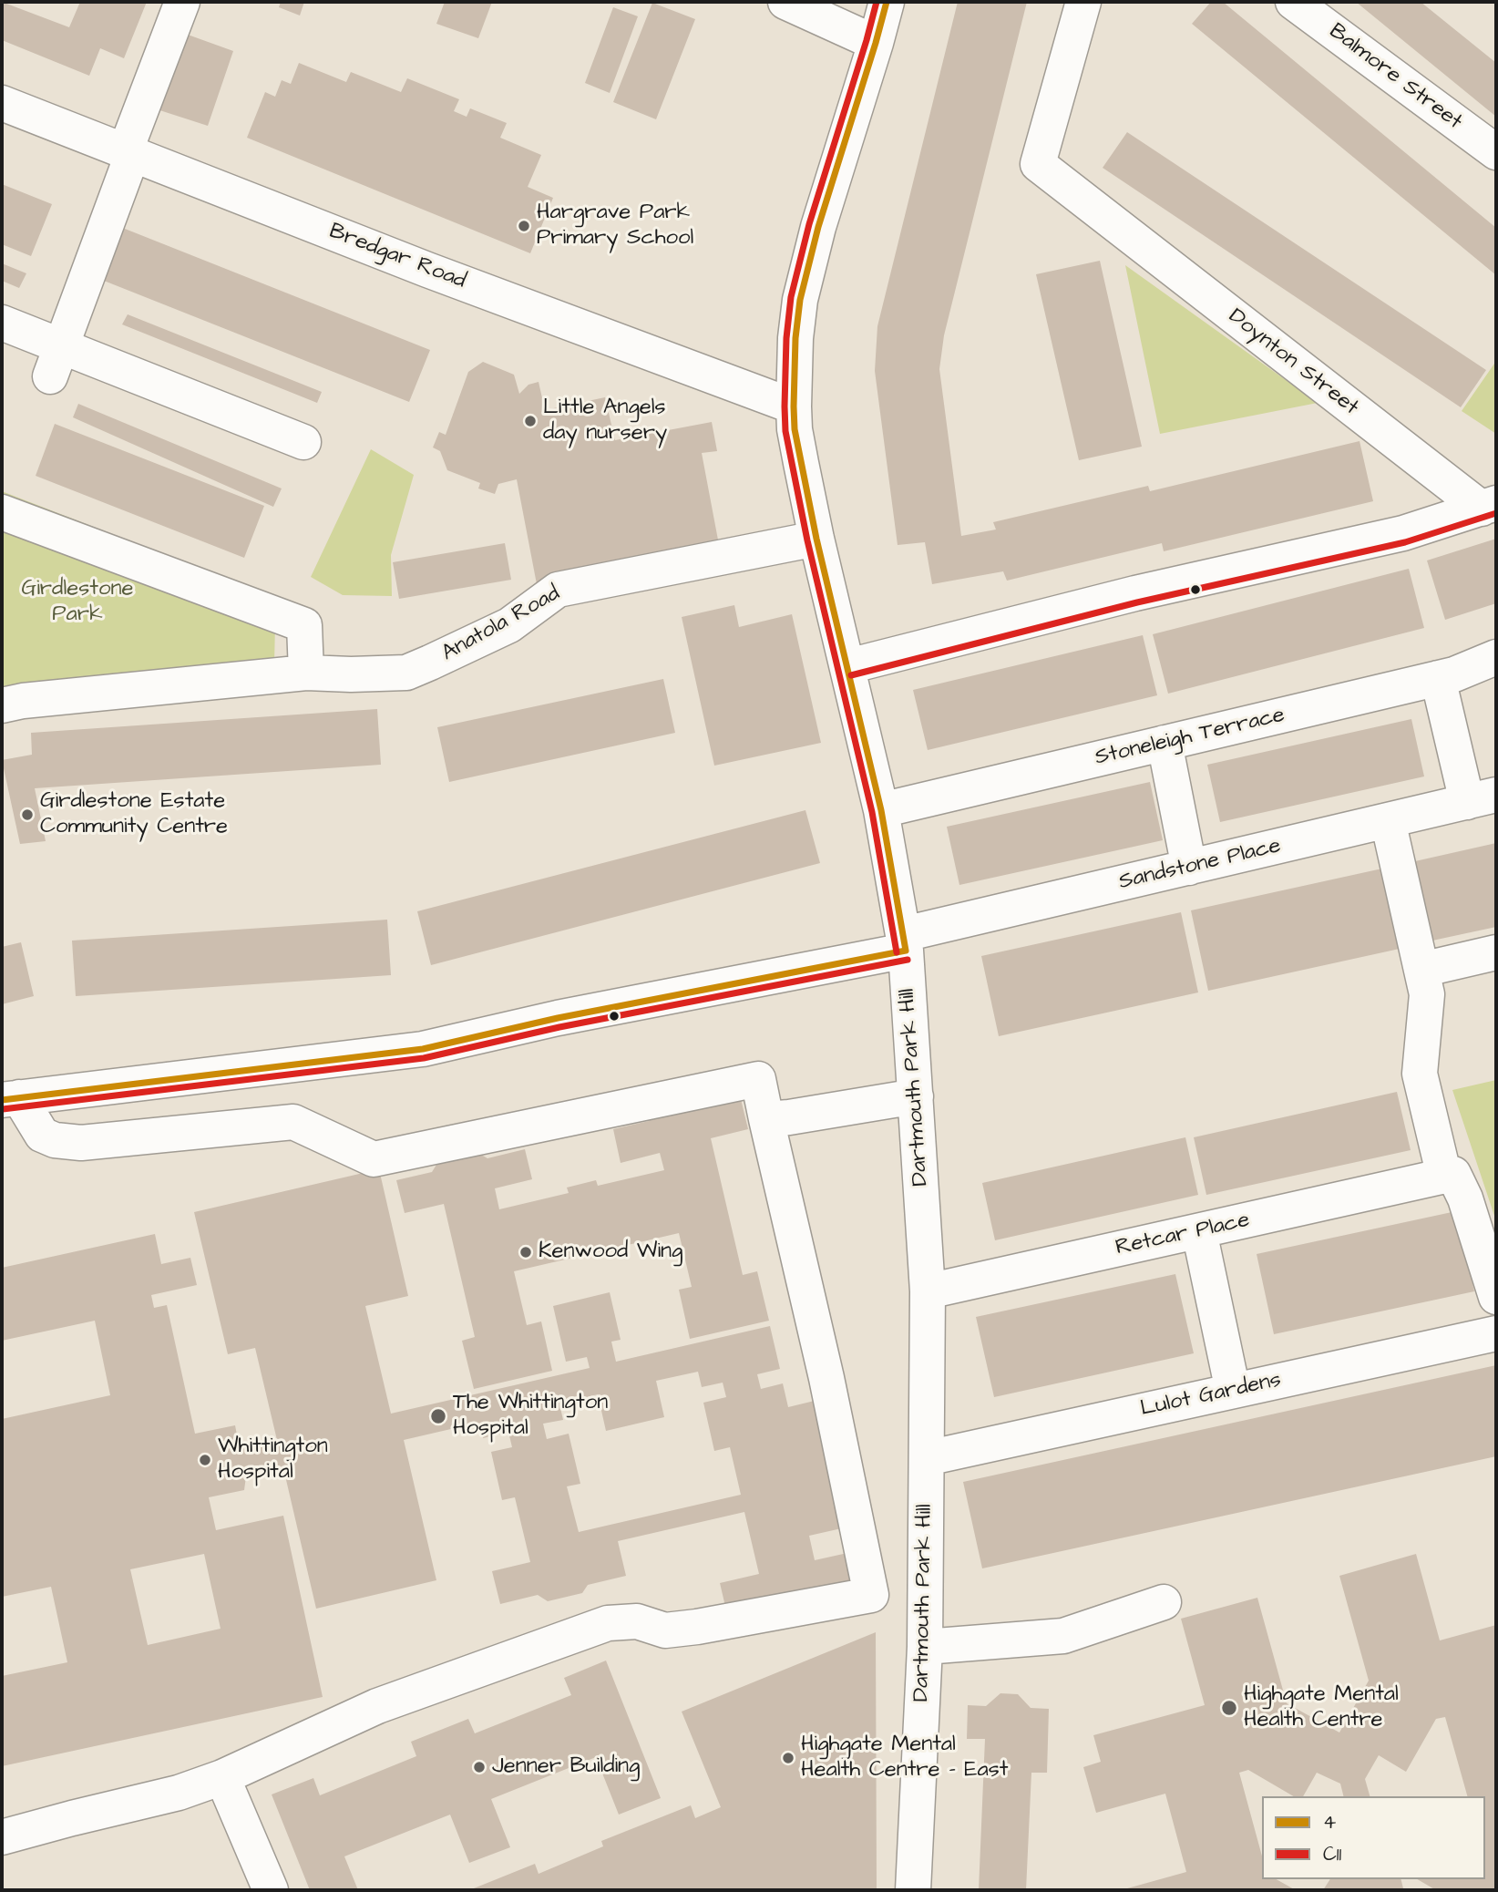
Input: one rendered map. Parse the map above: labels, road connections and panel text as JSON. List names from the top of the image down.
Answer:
{
  "streets": {
    "street": [
      "Balmore Street",
      "Bredgar Road",
      "Doynton Street",
      "Anatola Road",
      "Stoneleigh Terrace",
      "Sandstone Place",
      "Dartmouth Park Hill",
      "Retcar Place",
      "Lulot Gardens"
    ]
  },
  "crossings": [
    ["Bredgar Road", "Dartmouth Park Hill"],
    ["Anatola Road", "Dartmouth Park Hill"],
    ["Stoneleigh Terrace", "Dartmouth Park Hill"],
    ["Sandstone Place", "Dartmouth Park Hill"],
    ["Dartmouth Park Hill", "Retcar Place"],
    ["Dartmouth Park Hill", "Lulot Gardens"]
  ],
  "parks": ["Girdlestone Park"],
  "places": [
    "Hargrave Park Primary School",
    "Little Angels day nursery",
    "Girdlestone Estate Community Centre",
    "Kenwood Wing",
    "The Whittington Hospital",
    "Whittington Hospital",
    "Highgate Mental Health Centre",
    "Highgate Mental Health Centre - East",
    "Jenner Building"
  ],
  "lines": ["transit line 4", "transit line C11"],
  "legend": ["4", "C11"]
}
